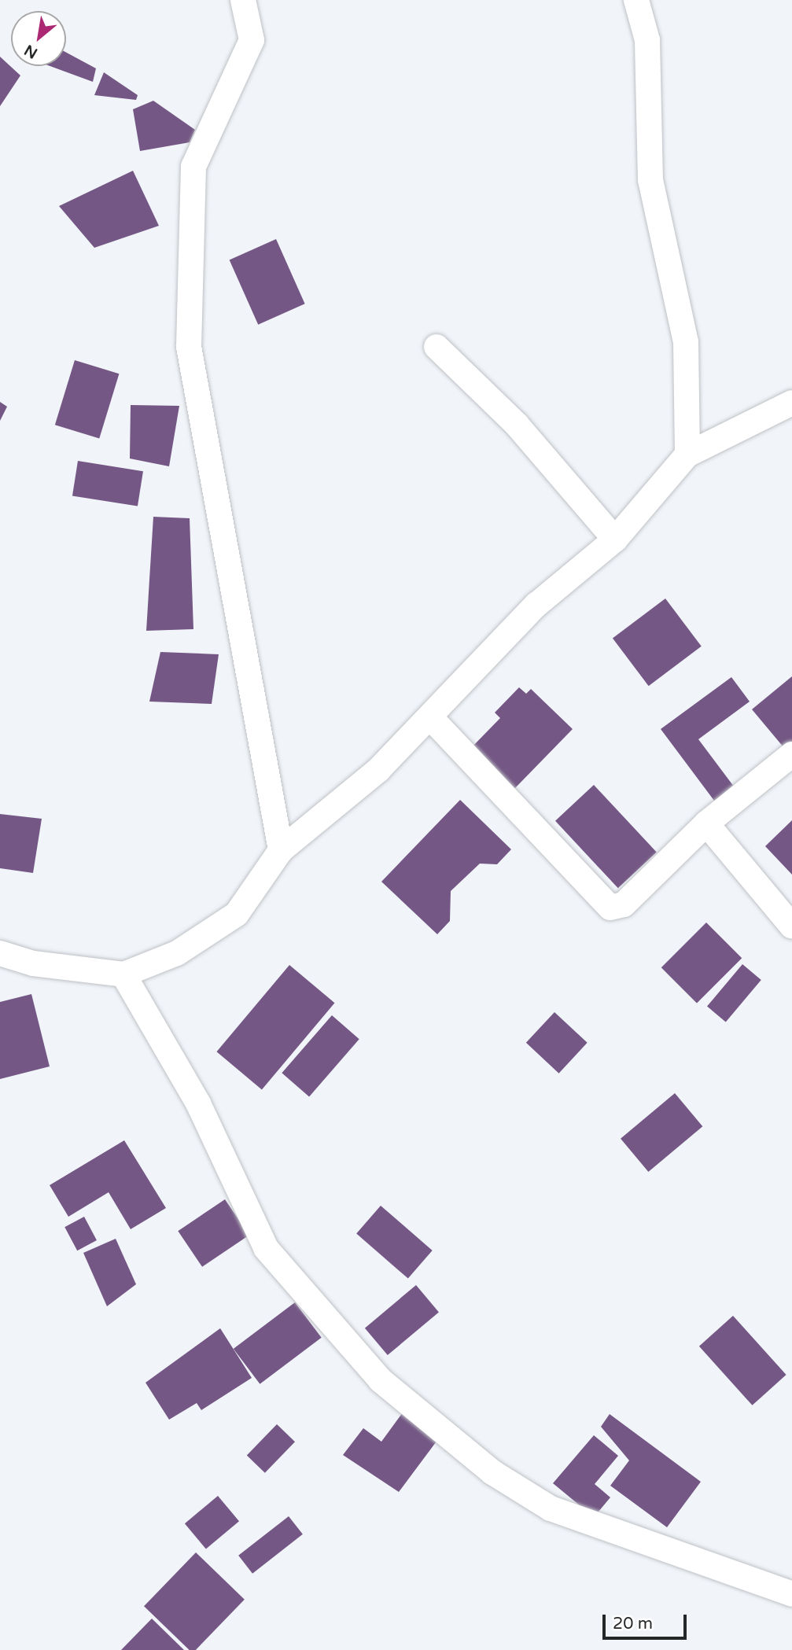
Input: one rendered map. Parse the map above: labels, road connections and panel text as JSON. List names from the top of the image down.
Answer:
{
  "scale_bar": "20 m",
  "north": "bottom left"
}
